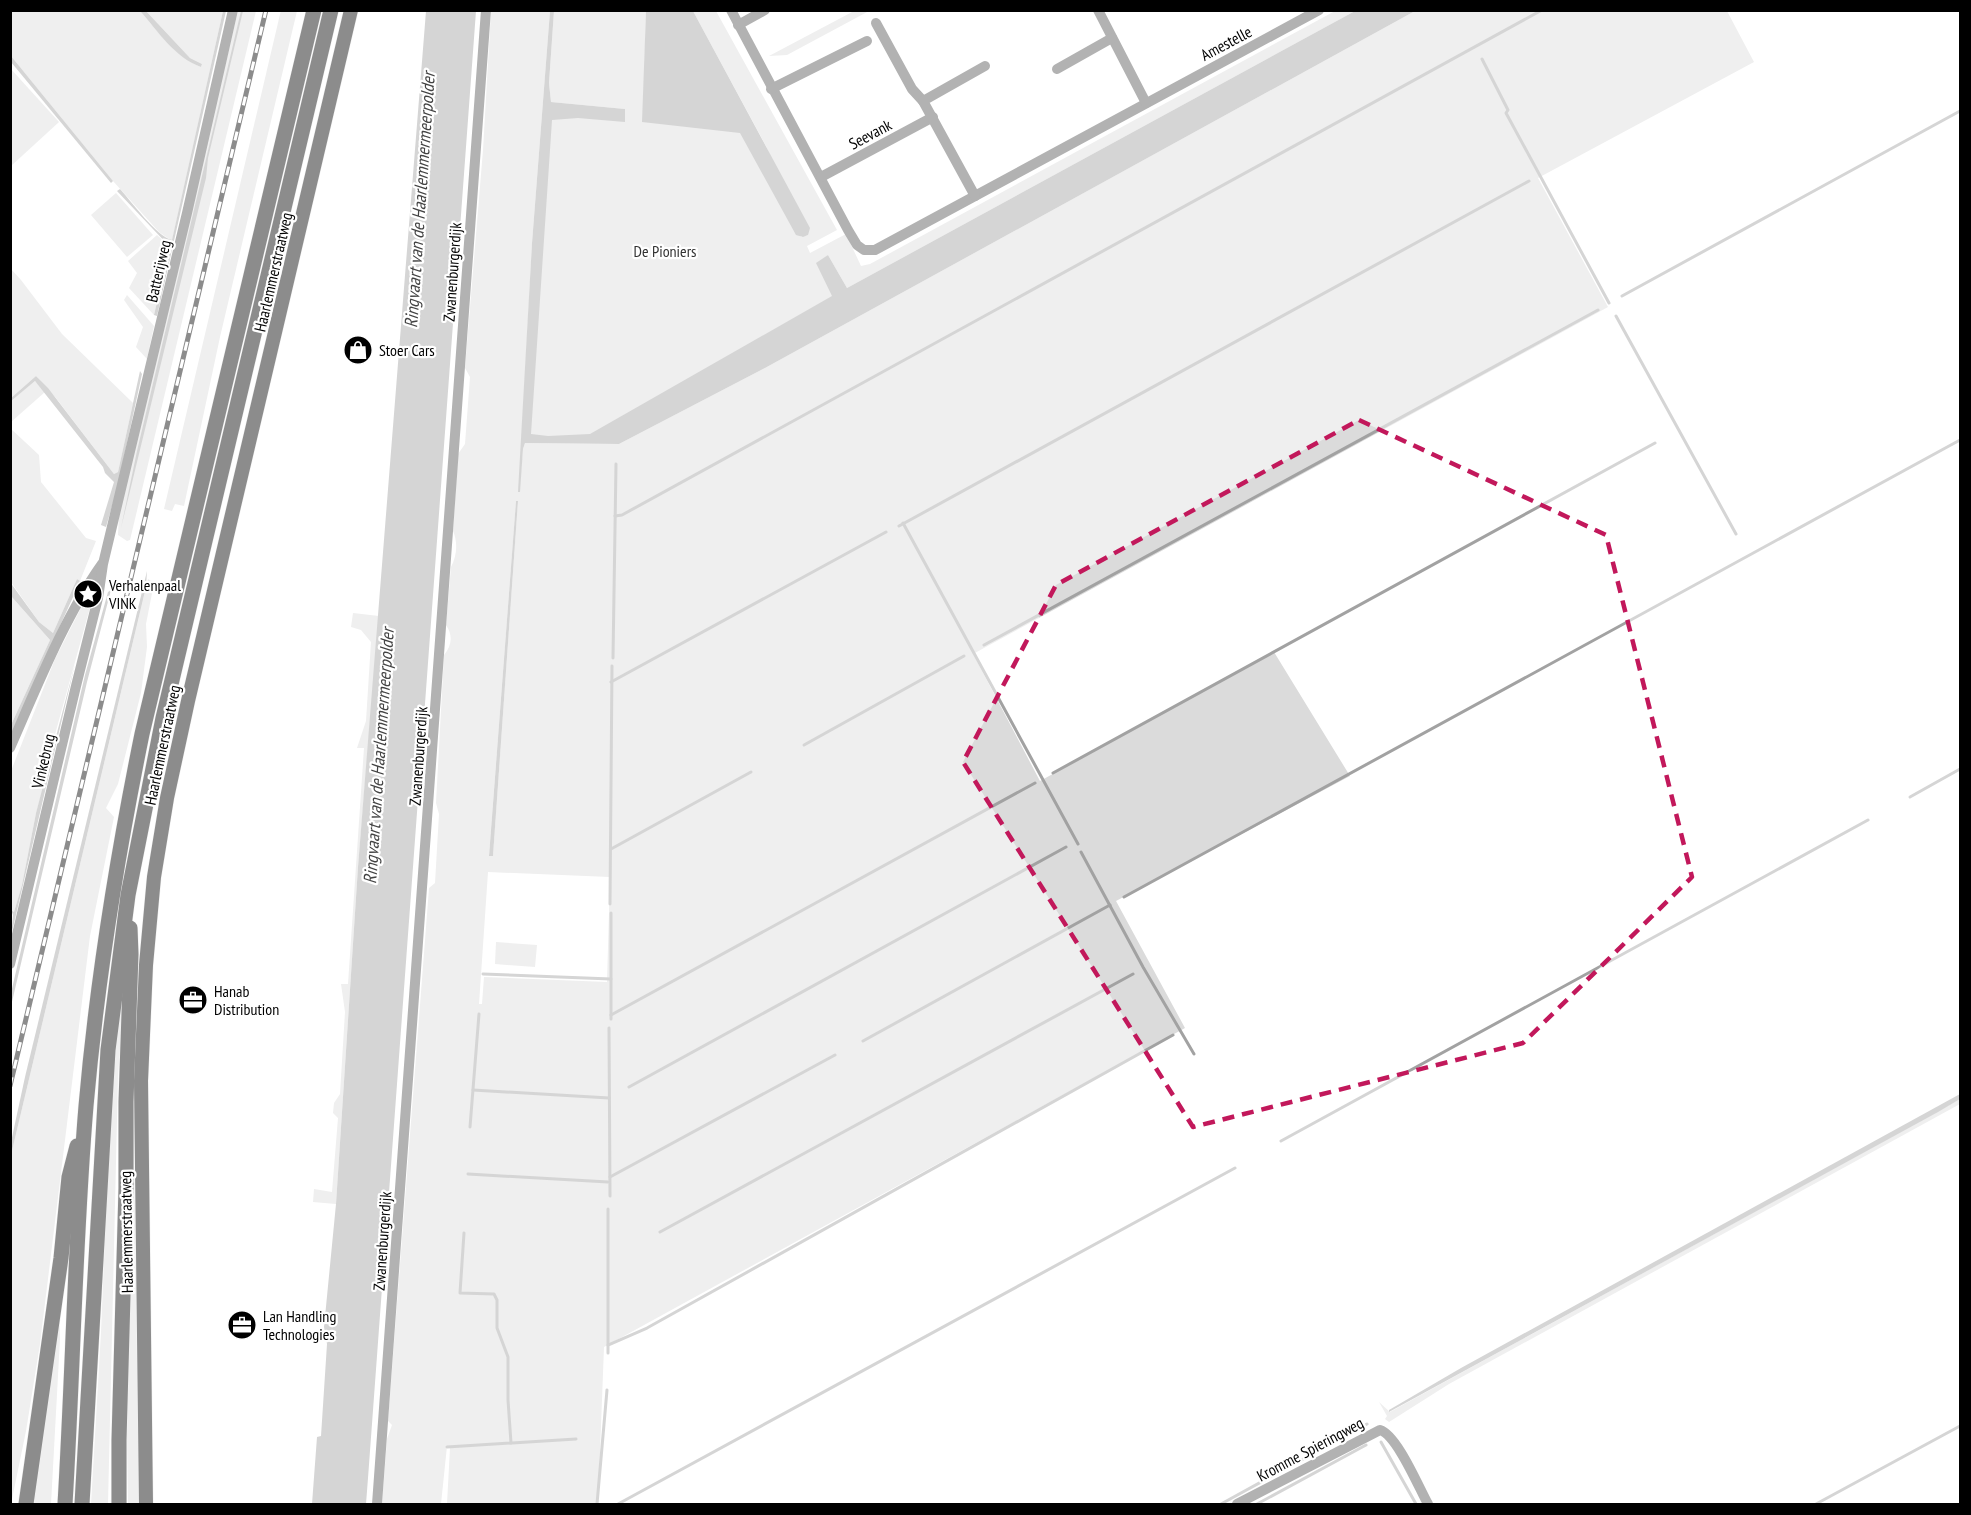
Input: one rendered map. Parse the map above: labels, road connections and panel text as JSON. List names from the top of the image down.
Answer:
{
  "streets": {
    "main road": ["Haarlemmerstraatweg"],
    "street": [
      "Amestelle",
      "Seevank",
      "Batterijweg",
      "Zwanenburgerdijk",
      "Vinkebrug",
      "Kromme Spieringweg"
    ]
  },
  "crossings": [
    ["Amestelle", "Seevank"],
    ["Batterijweg", "Vinkebrug"]
  ],
  "water": ["Ringvaart van de Haarlemmermeerpolder"],
  "parks": ["De Pioniers"],
  "places": {
    "shop": ["Stoer Cars"],
    "place": ["Verhalenpaal VINK"],
    "office": ["Hanab Distribution", "Lan Handling Technologies"]
  }
}
